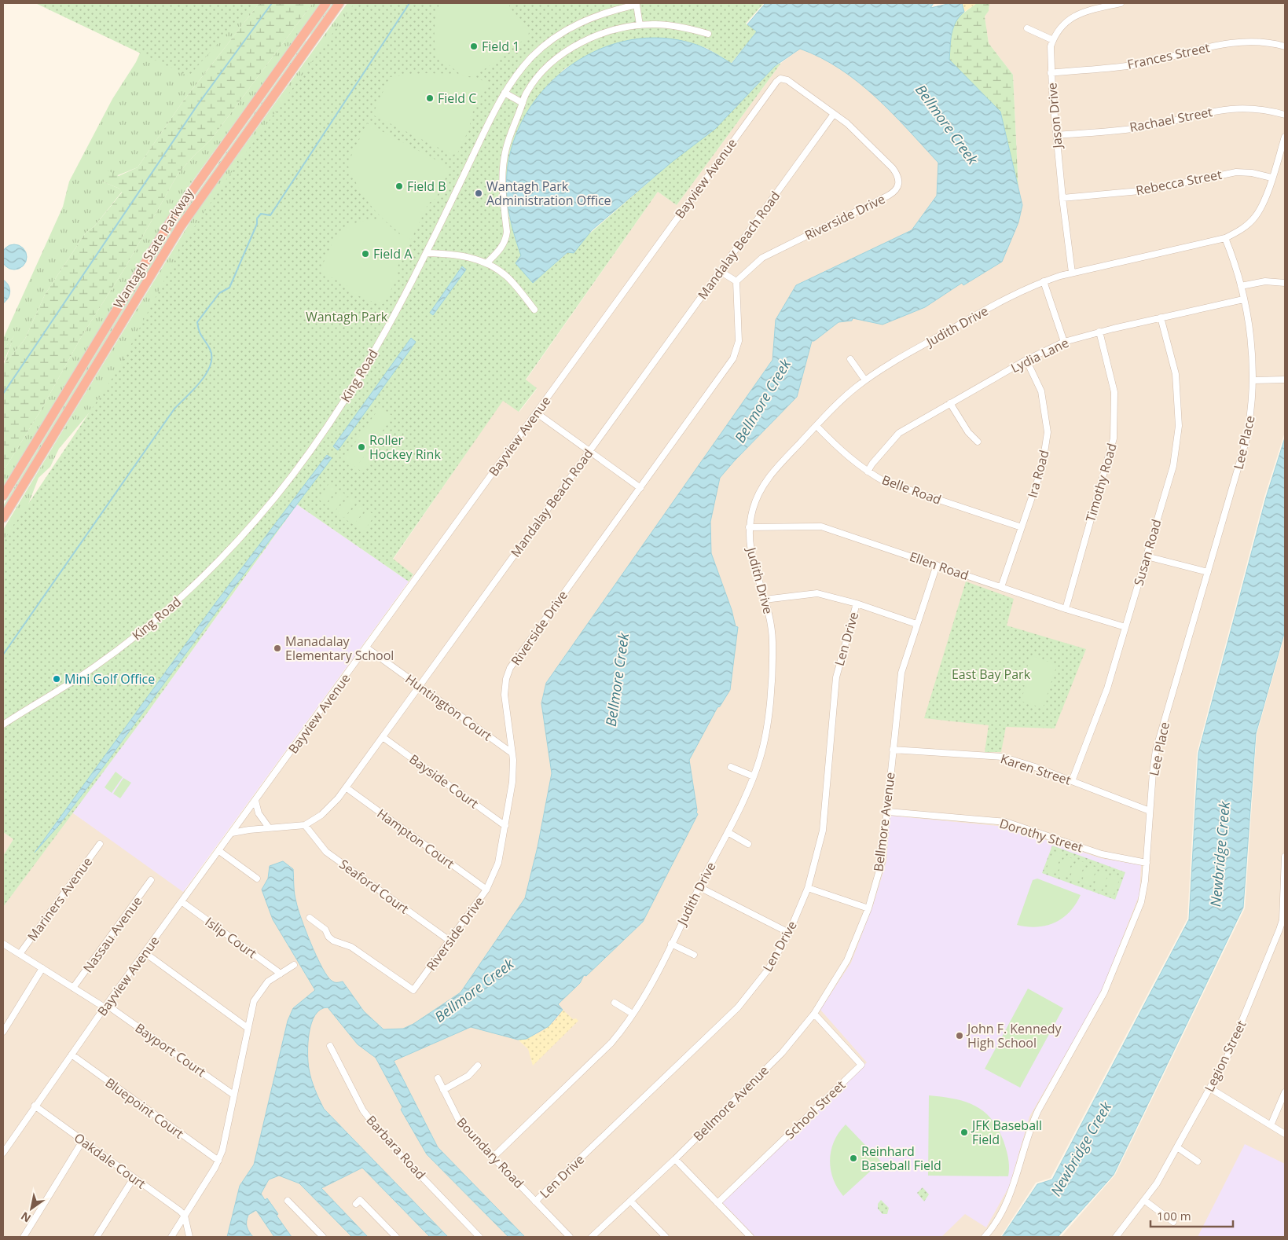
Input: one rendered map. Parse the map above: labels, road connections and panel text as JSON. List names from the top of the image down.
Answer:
{
  "streets": {
    "highway": ["Wantagh State Parkway"],
    "street": [
      "Frances Street",
      "Jason Drive",
      "Rachael Street",
      "Bayview Avenue",
      "Rebecca Street",
      "Riverside Drive",
      "Mandalay Beach Road",
      "Judith Drive",
      "Lydia Lane",
      "King Road",
      "Lee Place",
      "Ira Road",
      "Timothy Road",
      "Belle Road",
      "Susan Road",
      "Ellen Road",
      "Len Drive",
      "Huntington Court",
      "Karen Street",
      "Bayside Court",
      "Bellmore Avenue",
      "Dorothy Street",
      "Hampton Court",
      "Seaford Court",
      "Mariners Avenue",
      "Nassau Avenue",
      "Islip Court",
      "Bayport Court",
      "Legion Street",
      "Bluepoint Court",
      "School Street",
      "Barbara Road",
      "Boundary Road",
      "Oakdale Court"
    ]
  },
  "crossings": [
    ["Frances Street", "Jason Drive"],
    ["Jason Drive", "Rachael Street"],
    ["Jason Drive", "Rebecca Street"],
    ["Jason Drive", "Judith Drive"],
    ["Bayview Avenue", "Riverside Drive"],
    ["Bayview Avenue", "Huntington Court"],
    ["Bayview Avenue", "Islip Court"],
    ["Bayview Avenue", "Bayport Court"],
    ["Bayview Avenue", "Bluepoint Court"],
    ["Bayview Avenue", "Oakdale Court"],
    ["Rebecca Street", "Judith Drive"],
    ["Riverside Drive", "Mandalay Beach Road"],
    ["Riverside Drive", "Huntington Court"],
    ["Riverside Drive", "Bayside Court"],
    ["Riverside Drive", "Hampton Court"],
    ["Riverside Drive", "Seaford Court"],
    ["Mandalay Beach Road", "Huntington Court"],
    ["Mandalay Beach Road", "Bayside Court"],
    ["Mandalay Beach Road", "Hampton Court"],
    ["Mandalay Beach Road", "Seaford Court"],
    ["Judith Drive", "Lee Place"],
    ["Judith Drive", "Belle Road"],
    ["Judith Drive", "Ellen Road"],
    ["Judith Drive", "Boundary Road"],
    ["Lydia Lane", "Lee Place"],
    ["Lydia Lane", "Ira Road"],
    ["Lydia Lane", "Timothy Road"],
    ["Lydia Lane", "Belle Road"],
    ["Lydia Lane", "Susan Road"],
    ["Lee Place", "Karen Street"],
    ["Lee Place", "Dorothy Street"],
    ["Ira Road", "Belle Road"],
    ["Ira Road", "Ellen Road"],
    ["Timothy Road", "Ellen Road"],
    ["Susan Road", "Ellen Road"],
    ["Susan Road", "Karen Street"],
    ["Ellen Road", "Bellmore Avenue"],
    ["Len Drive", "Boundary Road"],
    ["Karen Street", "Bellmore Avenue"],
    ["Bellmore Avenue", "Dorothy Street"],
    ["Bellmore Avenue", "School Street"],
    ["Mariners Avenue", "Bayport Court"],
    ["Nassau Avenue", "Bayport Court"]
  ],
  "water": ["Bellmore Creek", "Newbridge Creek"],
  "parks": ["Wantagh Park", "East Bay Park"],
  "places": [
    "Field 1",
    "Field C",
    "Field B",
    "Wantagh Park Administration Office",
    "Field A",
    "Roller Hockey Rink",
    "Manadalay Elementary School",
    "Mini Golf Office",
    "John F. Kennedy High School",
    "JFK Baseball Field",
    "Reinhard Baseball Field"
  ],
  "scale_bar": "100 m",
  "north": "bottom left"
}
